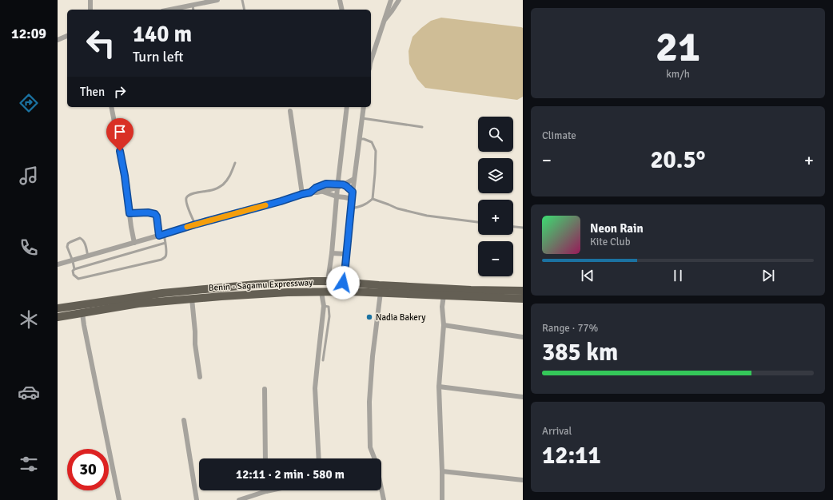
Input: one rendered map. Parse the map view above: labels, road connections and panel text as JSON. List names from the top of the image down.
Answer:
{
  "streets": {
    "highway": ["Benin - Sagamu Expressway"]
  },
  "places": ["Nadia Bakery"],
  "page": {
    "tabs": "12:09",
    "tile": [
      ["21", "km/h"],
      "Climate",
      ["Range · 77%", "385 km"],
      ["Arrival", "12:11"]
    ],
    "turn": ["140 m", "Turn left"],
    "then": "Then",
    "map_buttons": ["+", "−"],
    "heat": ["−", "20.5°", "+"],
    "song": ["Neon Rain", "Kite Club"],
    "limit": "30",
    "trip": "12:11 · 2 min · 580 m"
  }
}
